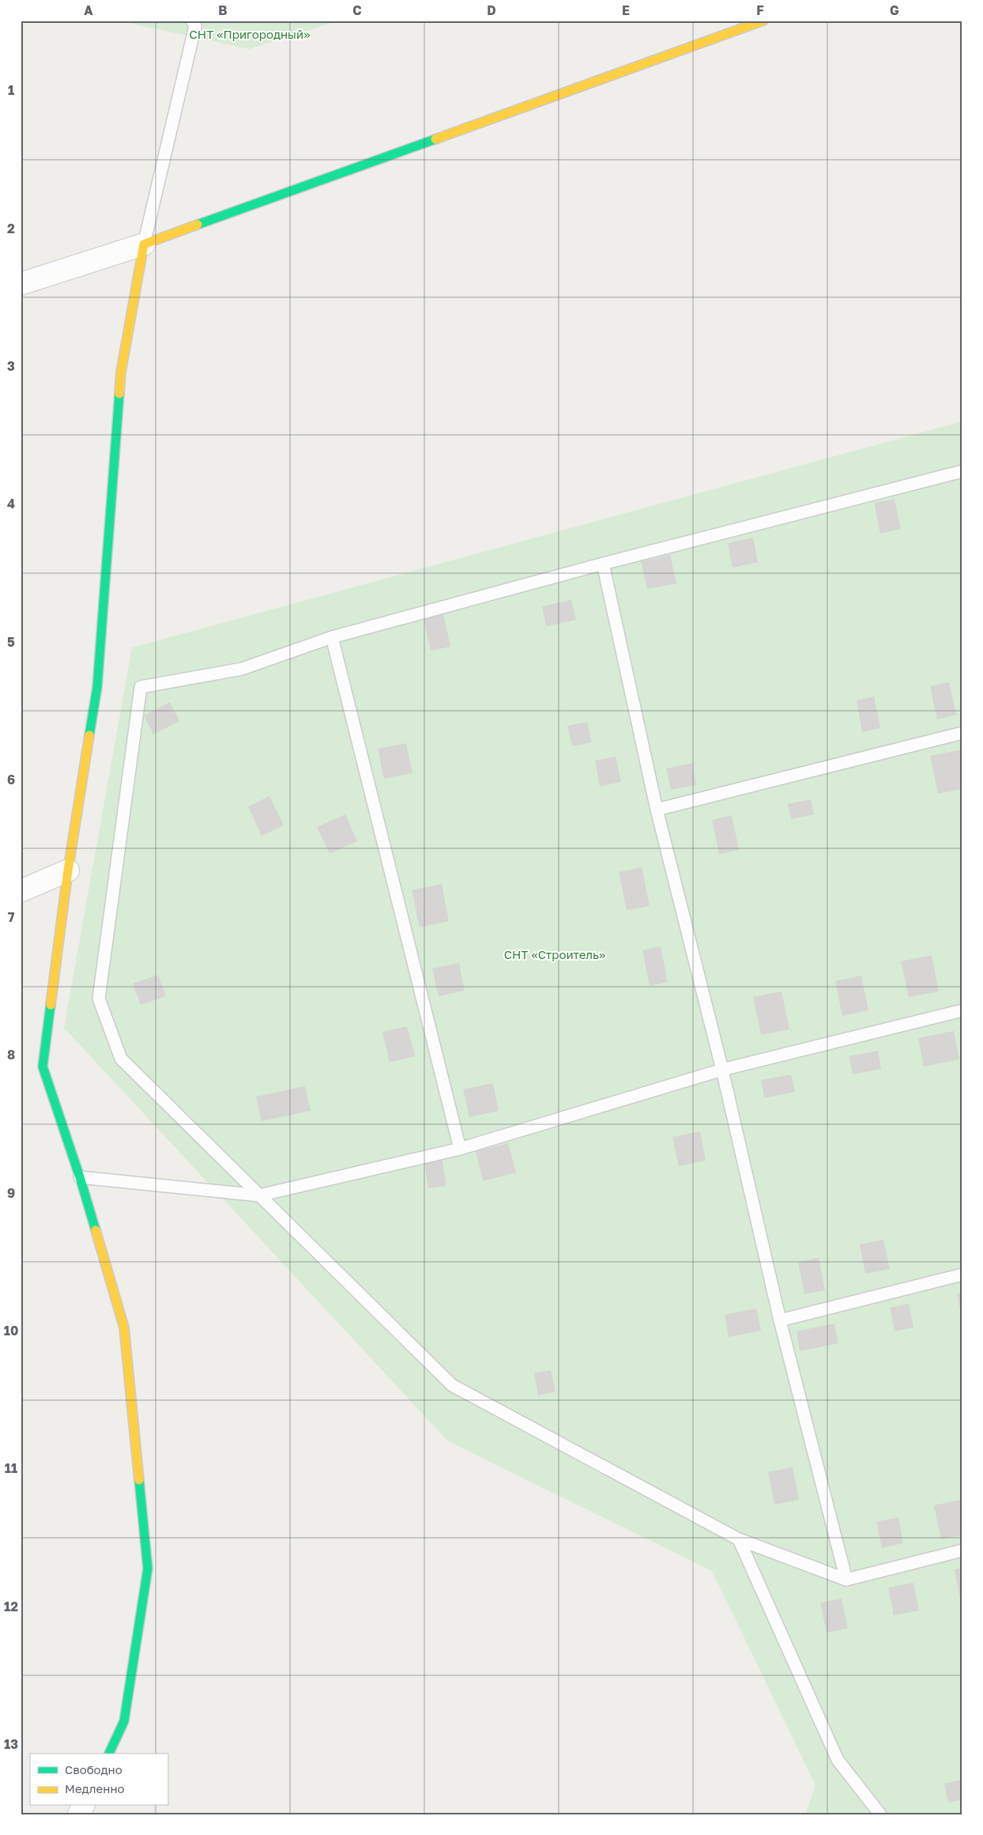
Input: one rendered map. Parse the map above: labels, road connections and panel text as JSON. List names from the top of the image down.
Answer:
{
  "parks": ["СНТ «Пригородный»", "СНТ «Строитель»"],
  "legend": ["Свободно", "Медленно"],
  "grid": {
    "columns": [
      "A",
      "B",
      "C",
      "D",
      "E",
      "F",
      "G"
    ],
    "rows": [
      "1",
      "2",
      "3",
      "4",
      "5",
      "6",
      "7",
      "8",
      "9",
      "10",
      "11",
      "12",
      "13"
    ]
  }
}
